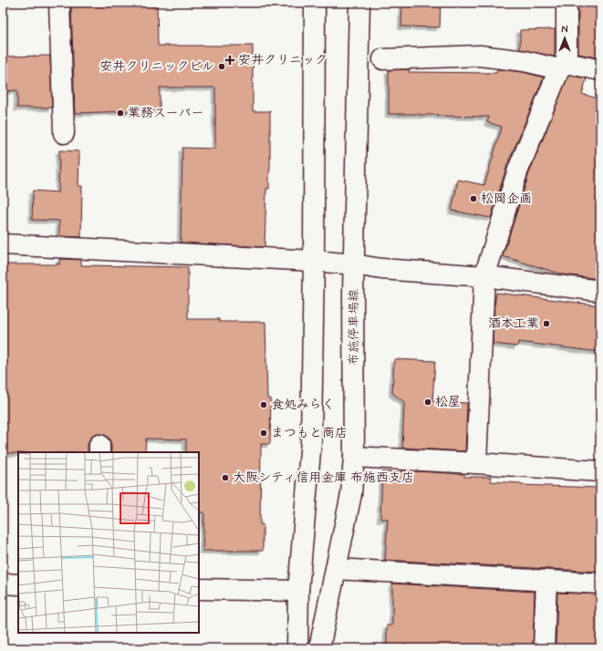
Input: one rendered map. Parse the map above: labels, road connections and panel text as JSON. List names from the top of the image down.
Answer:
{
  "streets": {
    "street": ["布施停車場線"]
  },
  "places": {
    "health": ["安井クリニック"],
    "other": [
      "安井クリニックビル",
      "業務スーパー",
      "松岡企画",
      "酒本工業",
      "松屋",
      "食処みらく",
      "まつもと商店",
      "大阪シティ信用金庫 布施西支店"
    ]
  },
  "north": "top"
}
